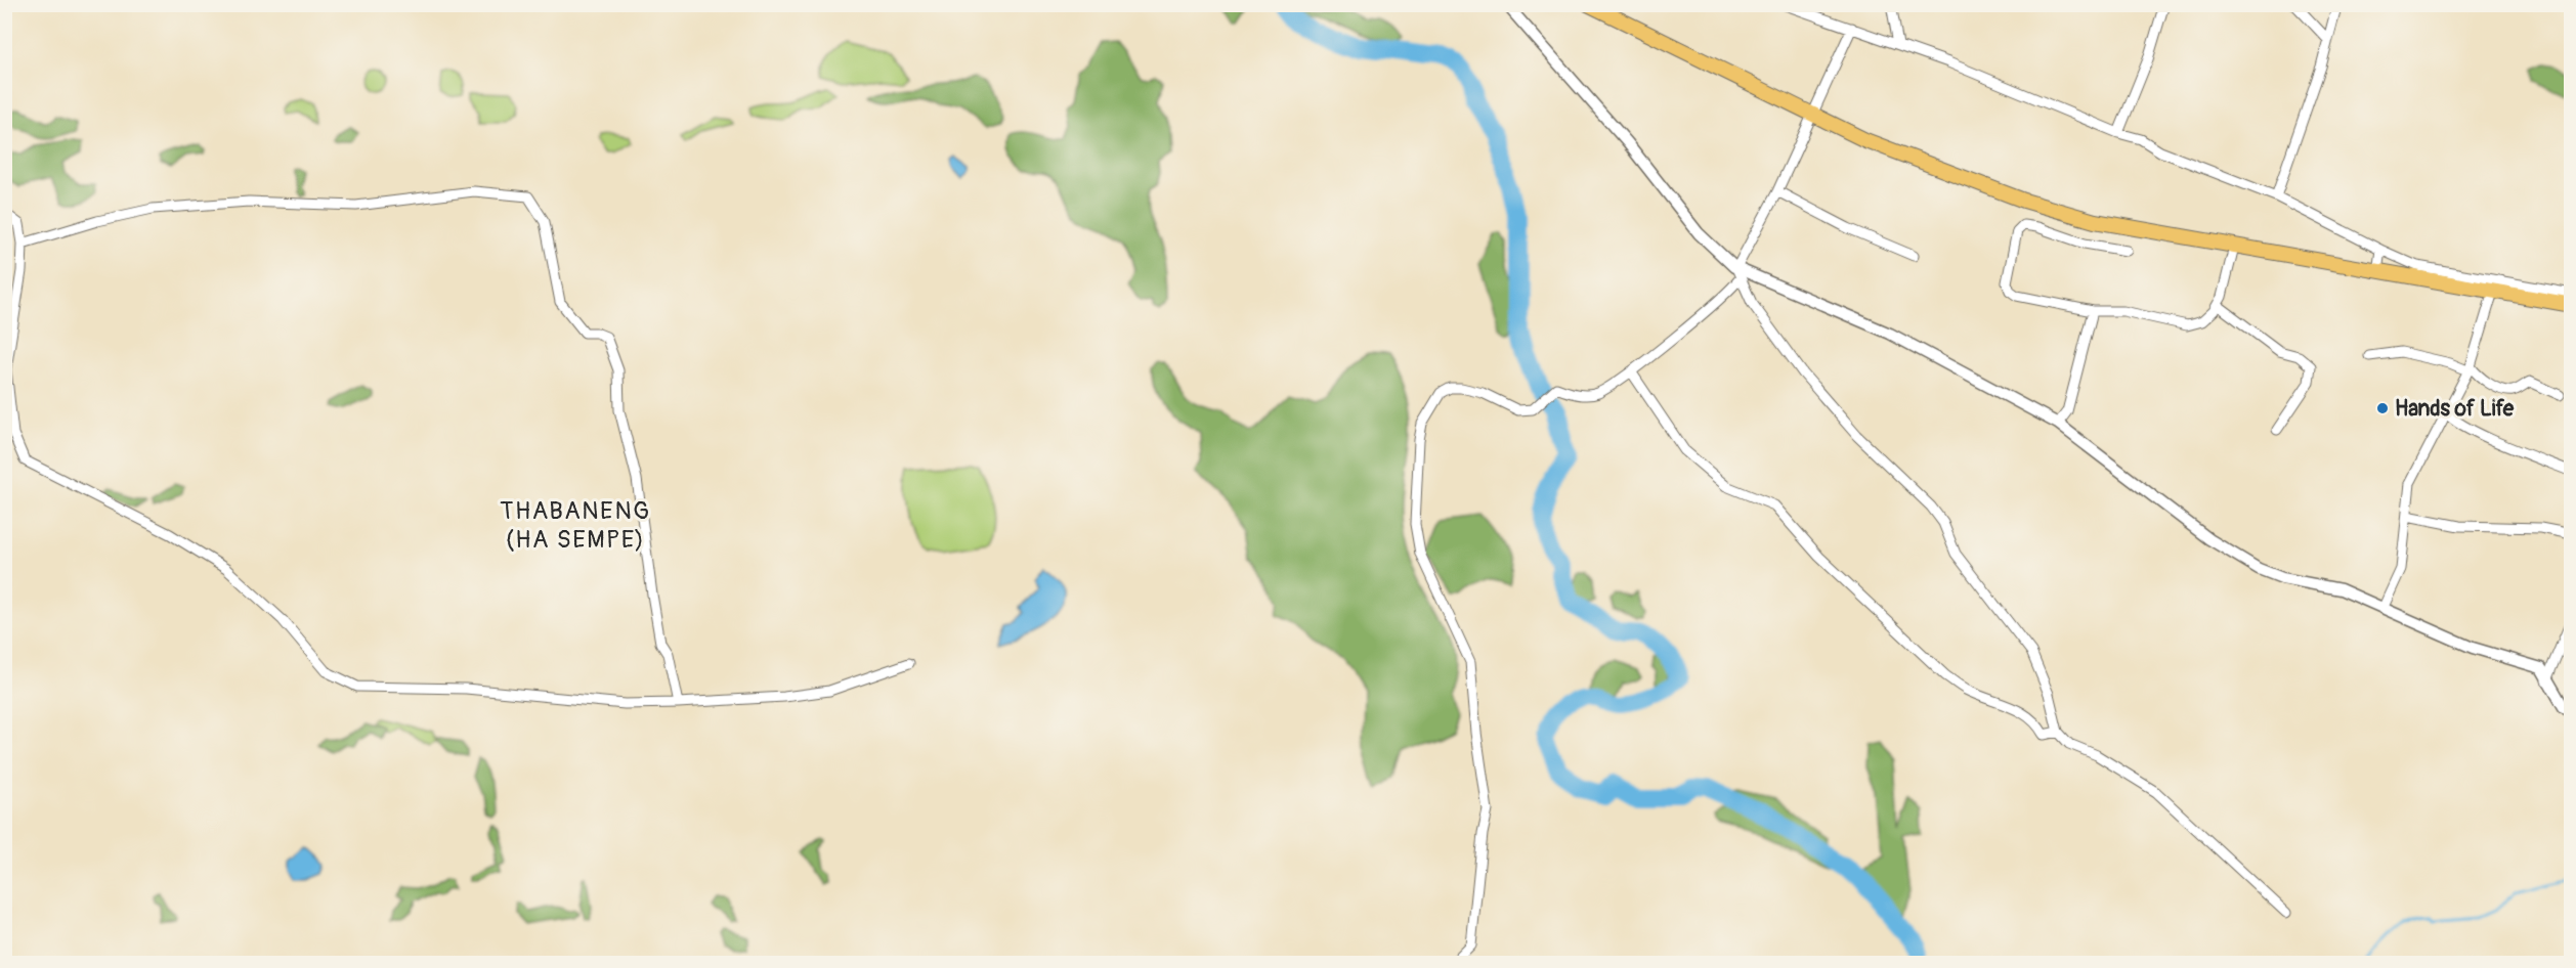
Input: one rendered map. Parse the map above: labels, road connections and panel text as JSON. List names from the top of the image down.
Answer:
{
  "districts": ["THABANENG (HA SEMPE)"],
  "places": ["Hands of Life"]
}
